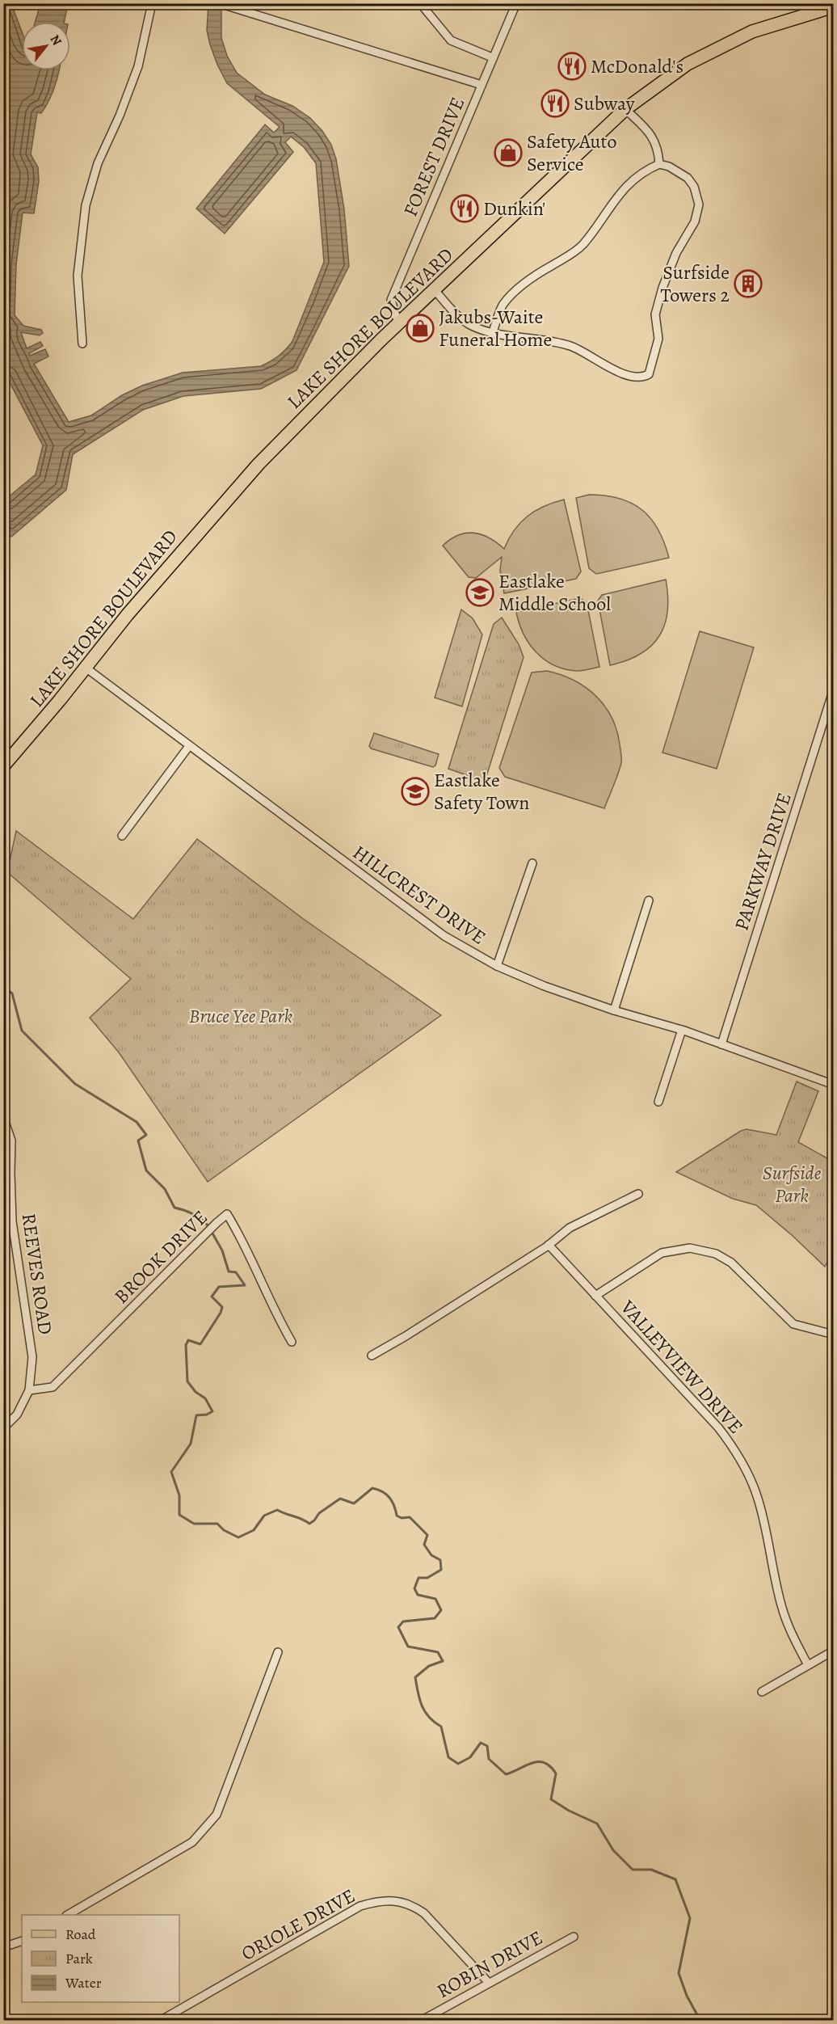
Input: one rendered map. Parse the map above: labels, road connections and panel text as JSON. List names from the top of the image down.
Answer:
{
  "streets": {
    "main road": ["LAKE SHORE BOULEVARD"],
    "street": [
      "FOREST DRIVE",
      "PARKWAY DRIVE",
      "HILLCREST DRIVE",
      "BROOK DRIVE",
      "REEVES ROAD",
      "VALLEYVIEW DRIVE",
      "ORIOLE DRIVE",
      "ROBIN DRIVE"
    ]
  },
  "crossings": [
    ["FOREST DRIVE", "LAKE SHORE BOULEVARD"],
    ["LAKE SHORE BOULEVARD", "HILLCREST DRIVE"],
    ["PARKWAY DRIVE", "HILLCREST DRIVE"],
    ["BROOK DRIVE", "REEVES ROAD"],
    ["ORIOLE DRIVE", "ROBIN DRIVE"]
  ],
  "parks": ["Bruce Yee Park", "Surfside Park"],
  "places": {
    "restaurant": ["McDonald's", "Subway", "Dunkin'"],
    "shop": ["Safety Auto Service", "Jakubs-Waite Funeral Home"],
    "building": ["Surfside Towers 2"],
    "school or university": ["Eastlake Middle School", "Eastlake Safety Town"]
  },
  "legend": ["Road", "Park", "Water"],
  "north": "top right"
}
